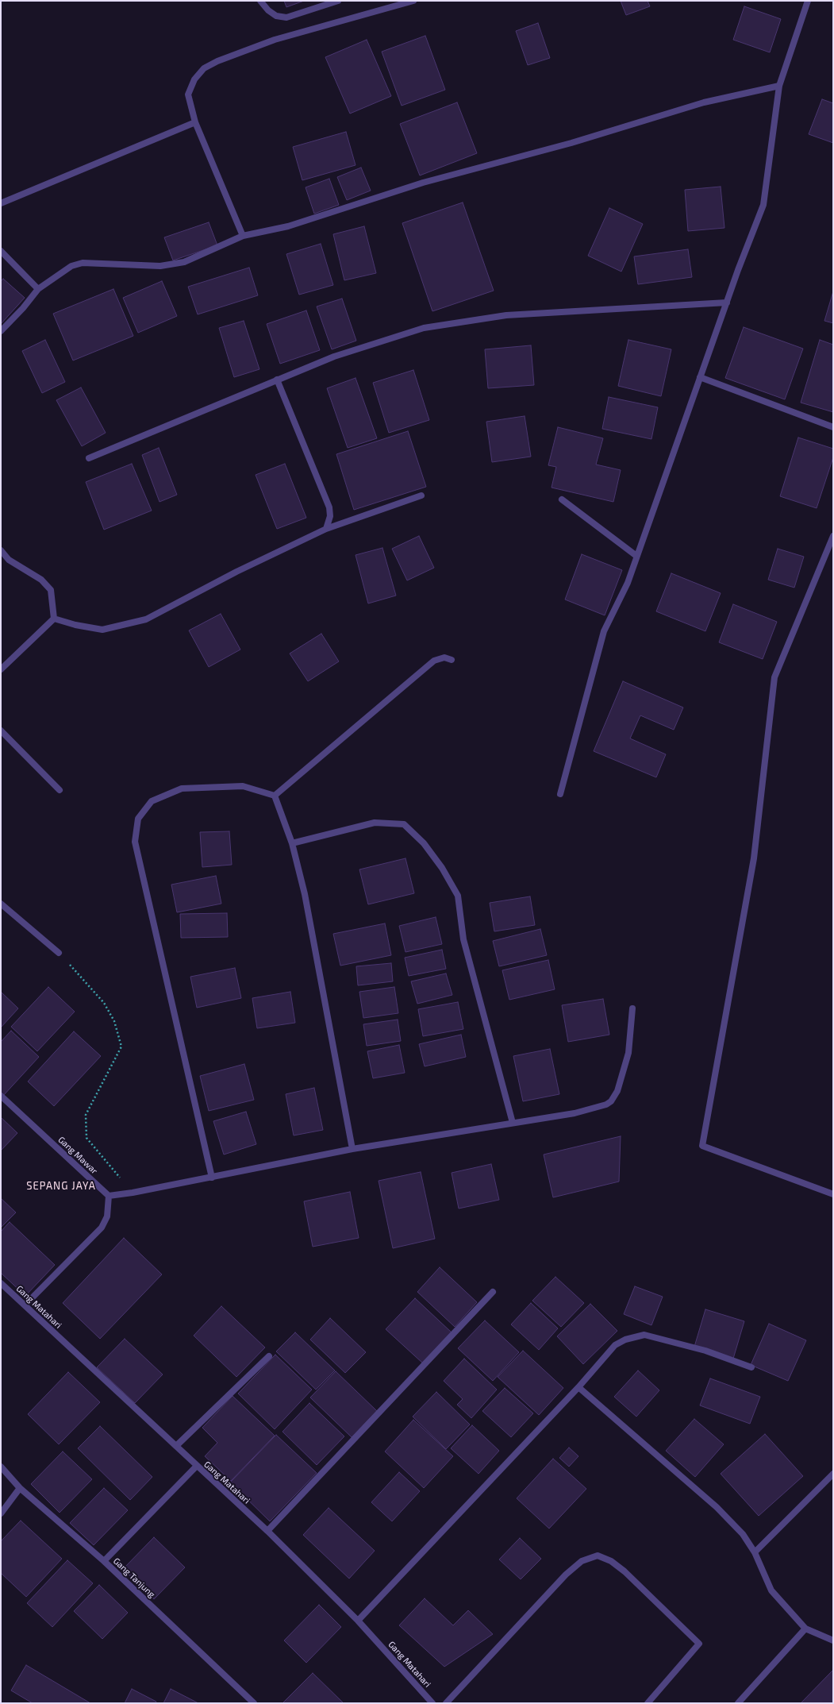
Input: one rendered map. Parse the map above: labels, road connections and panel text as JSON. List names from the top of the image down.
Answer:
{
  "streets": {
    "street": ["Gang Mawar", "Gang Matahari", "Gang Tanjung"]
  },
  "districts": ["SEPANG JAYA"]
}
